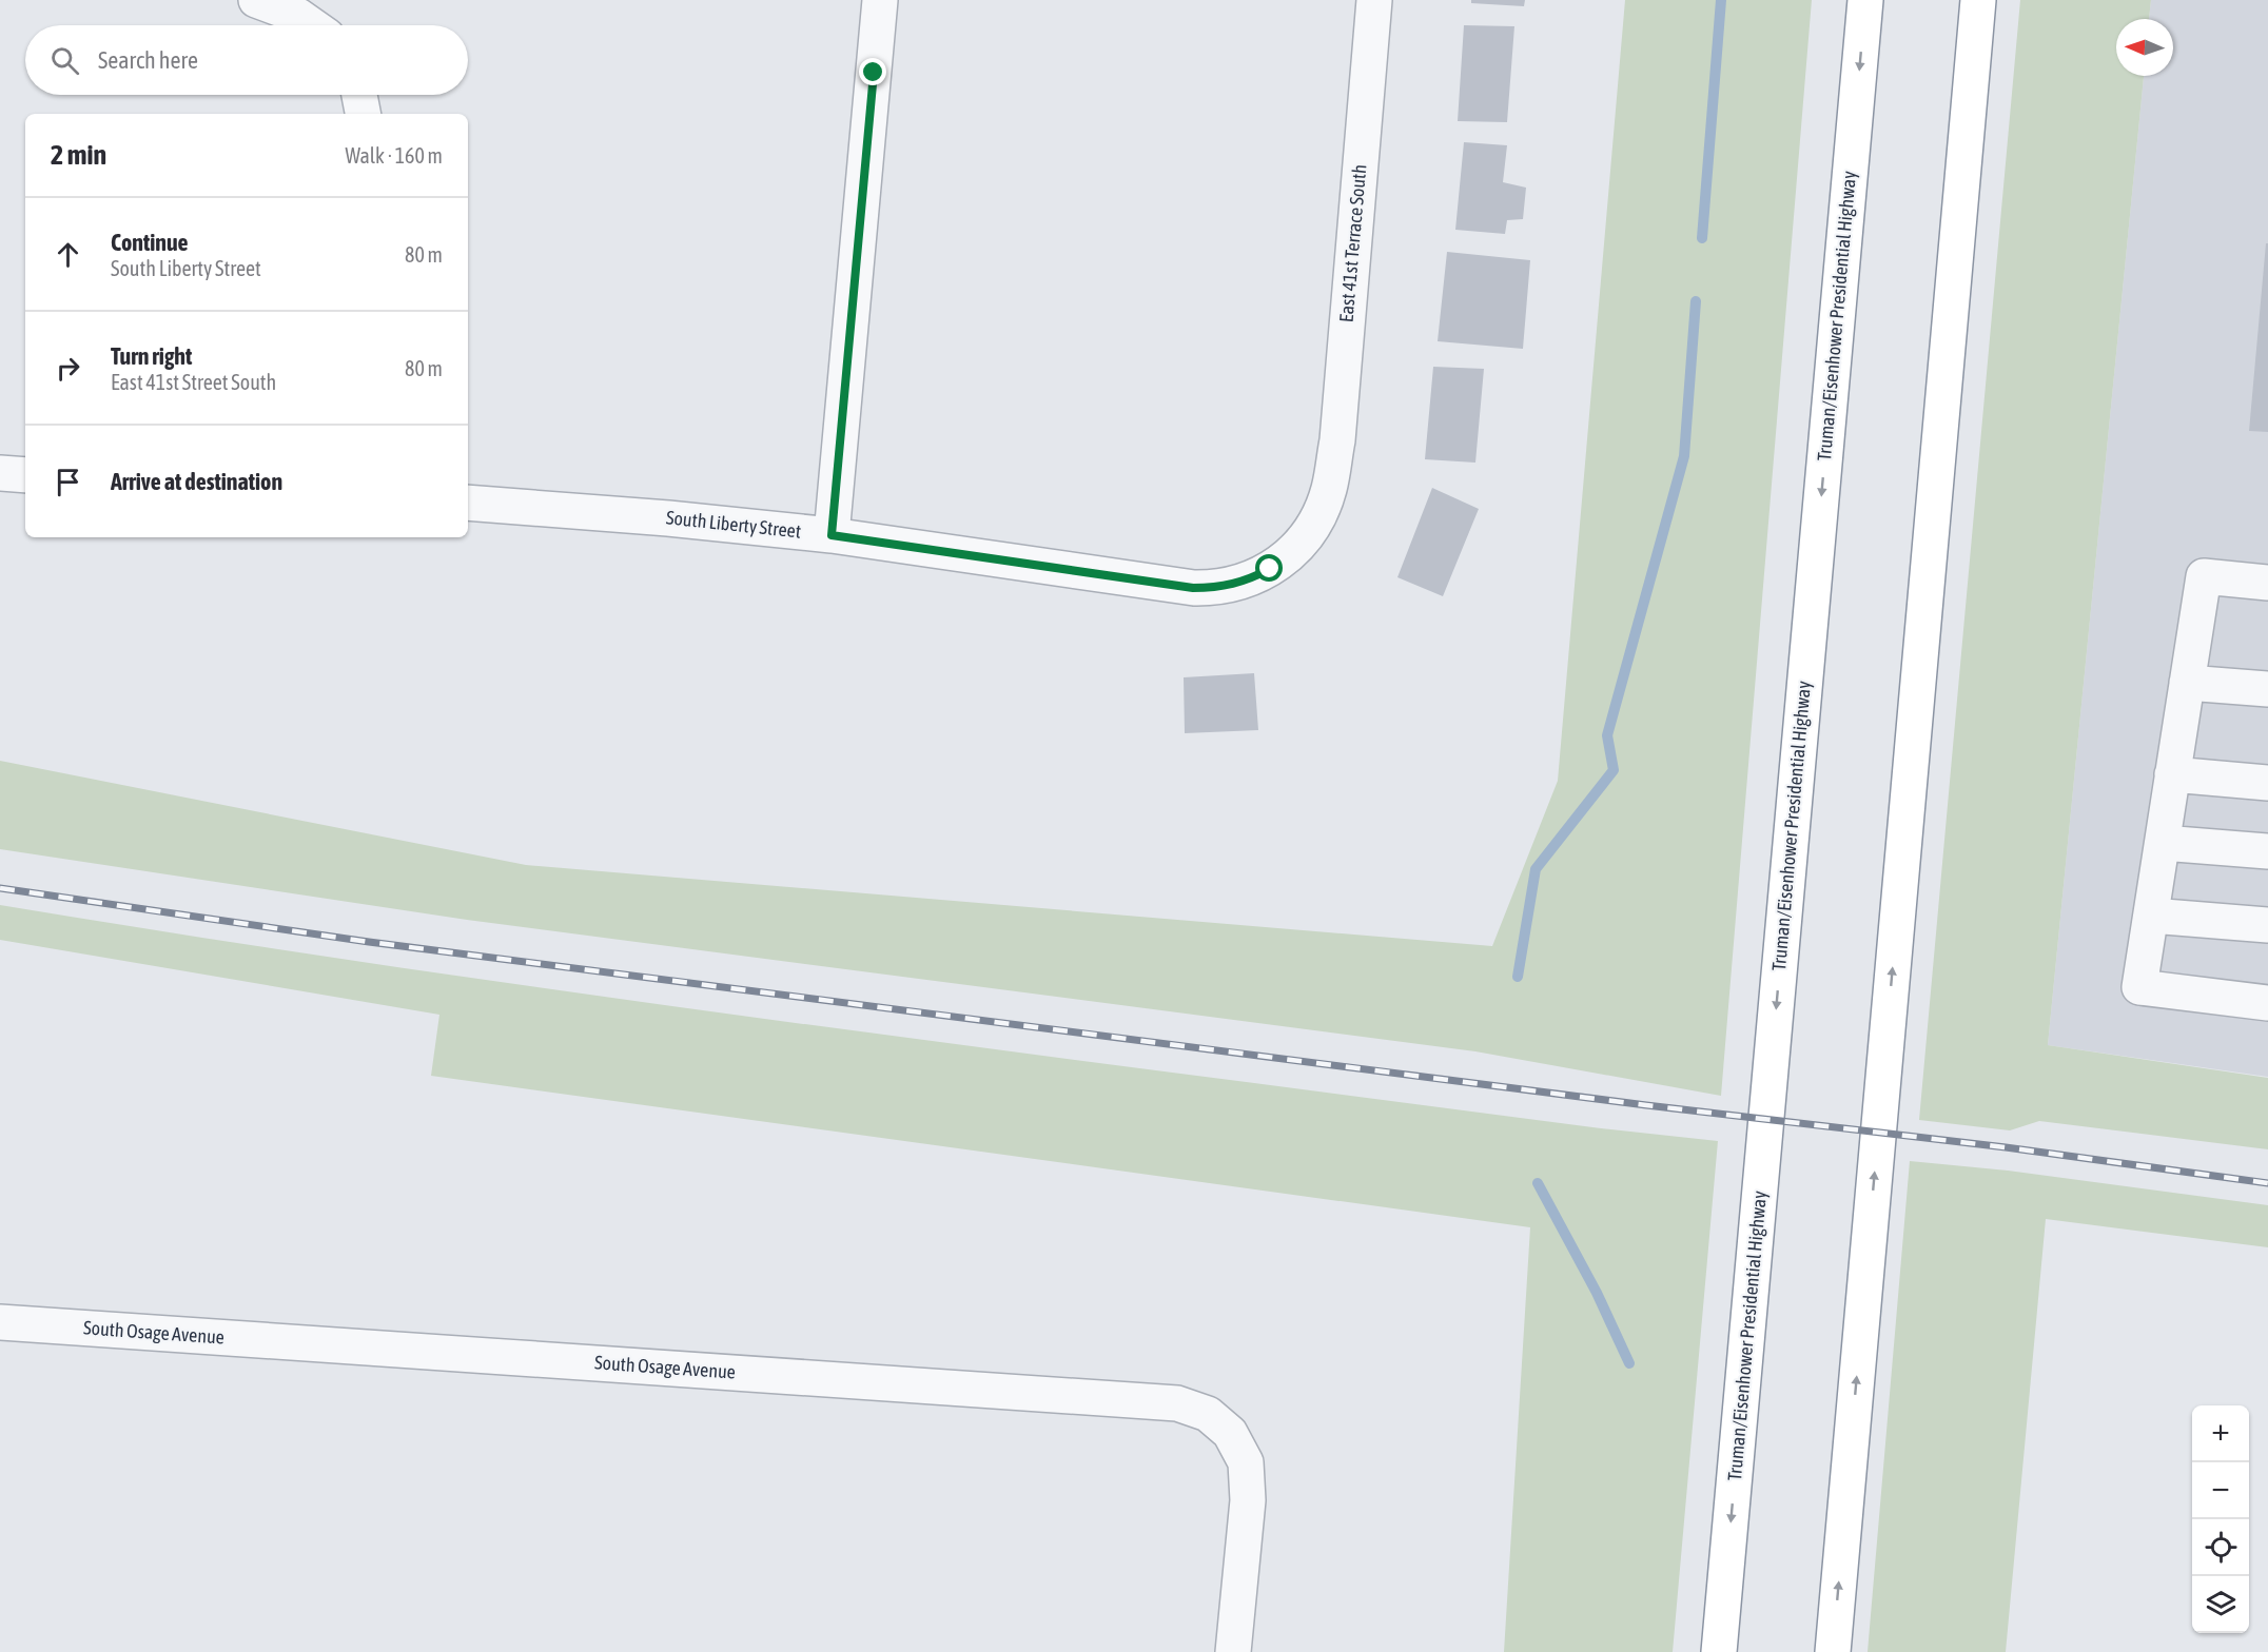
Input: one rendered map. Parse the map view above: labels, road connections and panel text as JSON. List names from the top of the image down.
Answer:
{
  "streets": {
    "highway": ["Truman/Eisenhower Presidential Highway"],
    "street": ["East 41st Terrace South", "South Liberty Street", "South Osage Avenue"]
  },
  "crossings": [
    ["East 41st Terrace South", "South Liberty Street"]
  ],
  "north": "left",
  "page": {
    "search": "Search here",
    "heading": ["2 min", "Walk · 160 m"],
    "list": [
      ["Continue", "South Liberty Street", "80 m"],
      ["Turn right", "East 41st Street South", "80 m"],
      "Arrive at destination"
    ],
    "map_buttons": ["+", "−"]
  }
}
